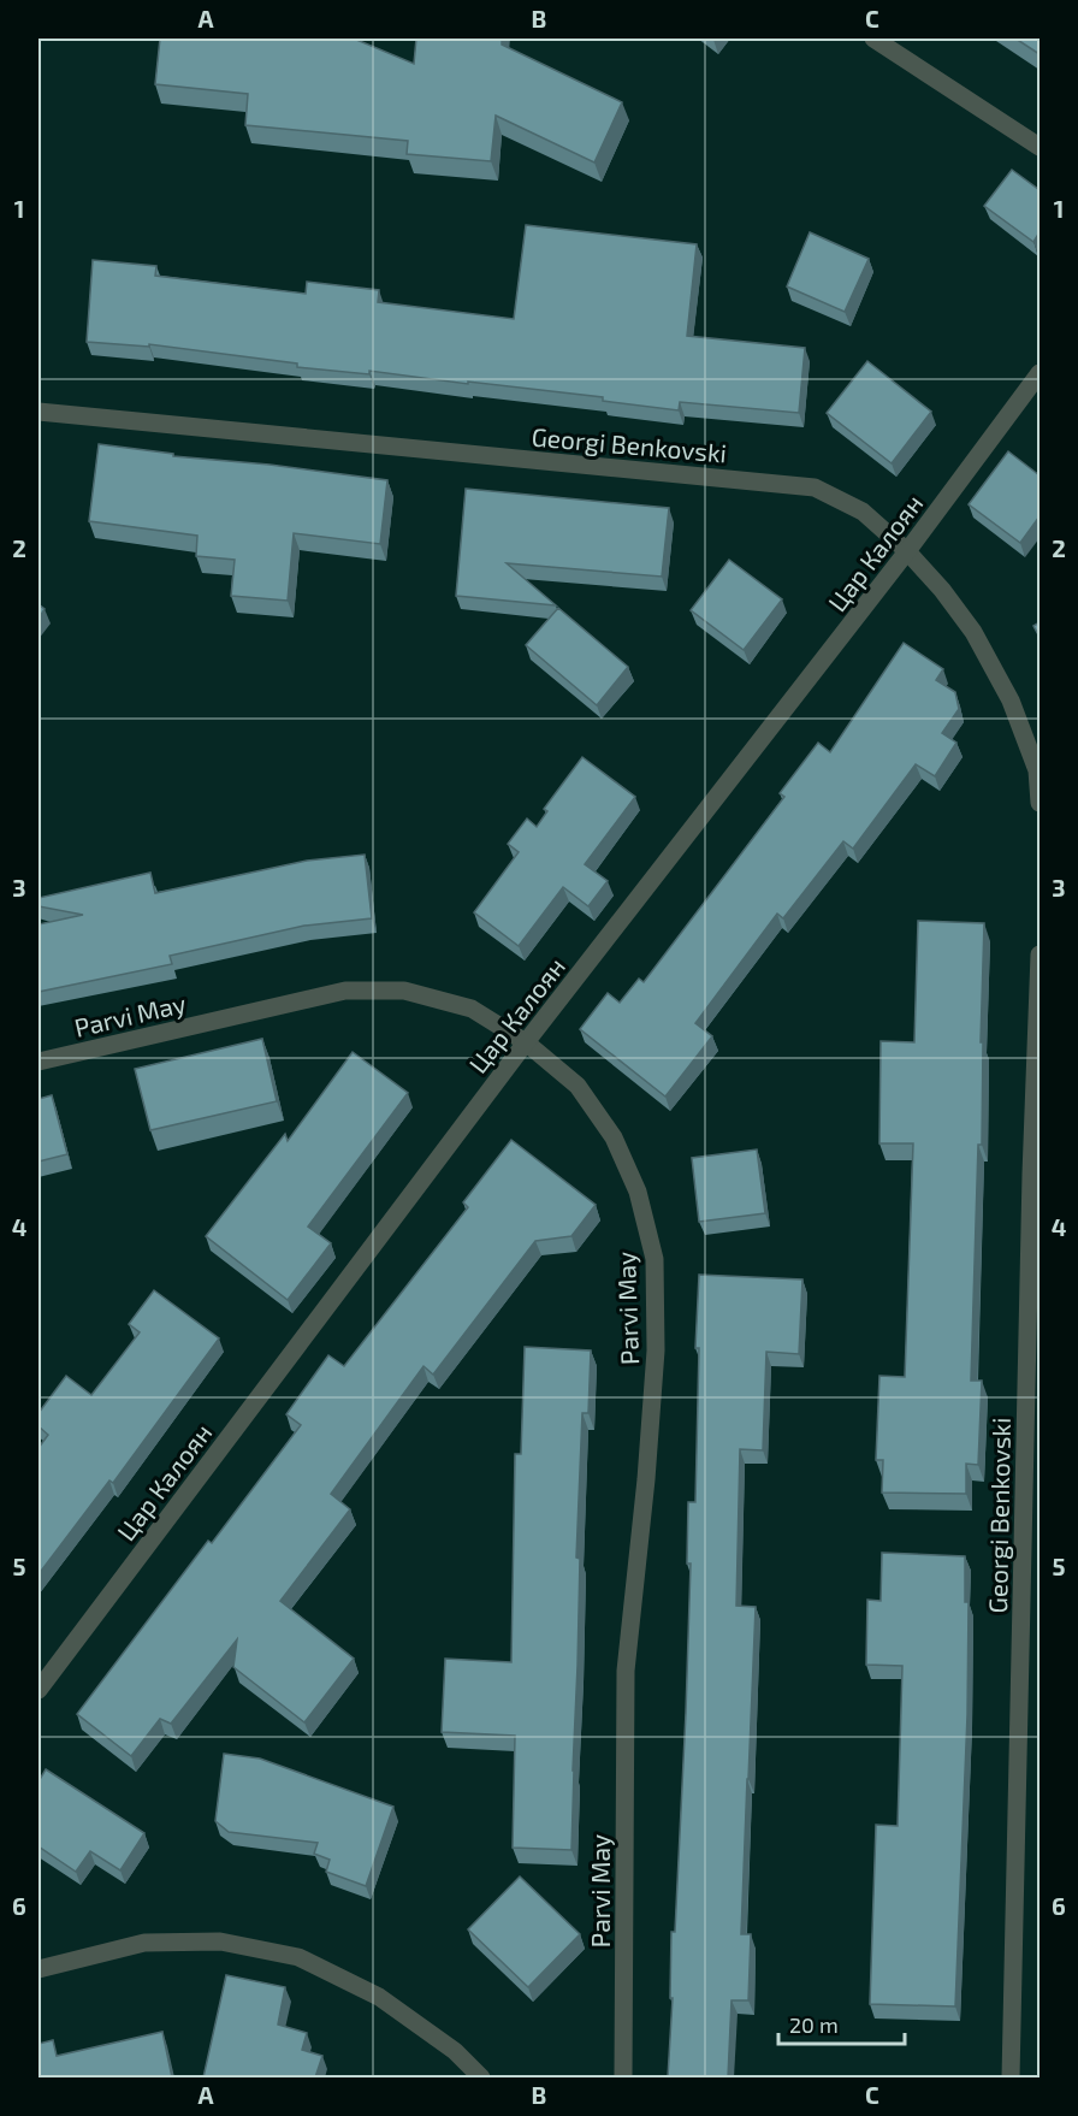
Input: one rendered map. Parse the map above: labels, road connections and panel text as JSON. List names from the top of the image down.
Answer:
{
  "streets": {
    "street": ["Georgi Benkovski", "Цар Калоян", "Parvi May"]
  },
  "crossings": [
    ["Georgi Benkovski", "Цар Калоян"],
    ["Цар Калоян", "Parvi May"]
  ],
  "scale_bar": "20 m",
  "grid": {
    "columns": ["A", "B", "C"],
    "rows": [
      "1",
      "2",
      "3",
      "4",
      "5",
      "6"
    ]
  }
}
